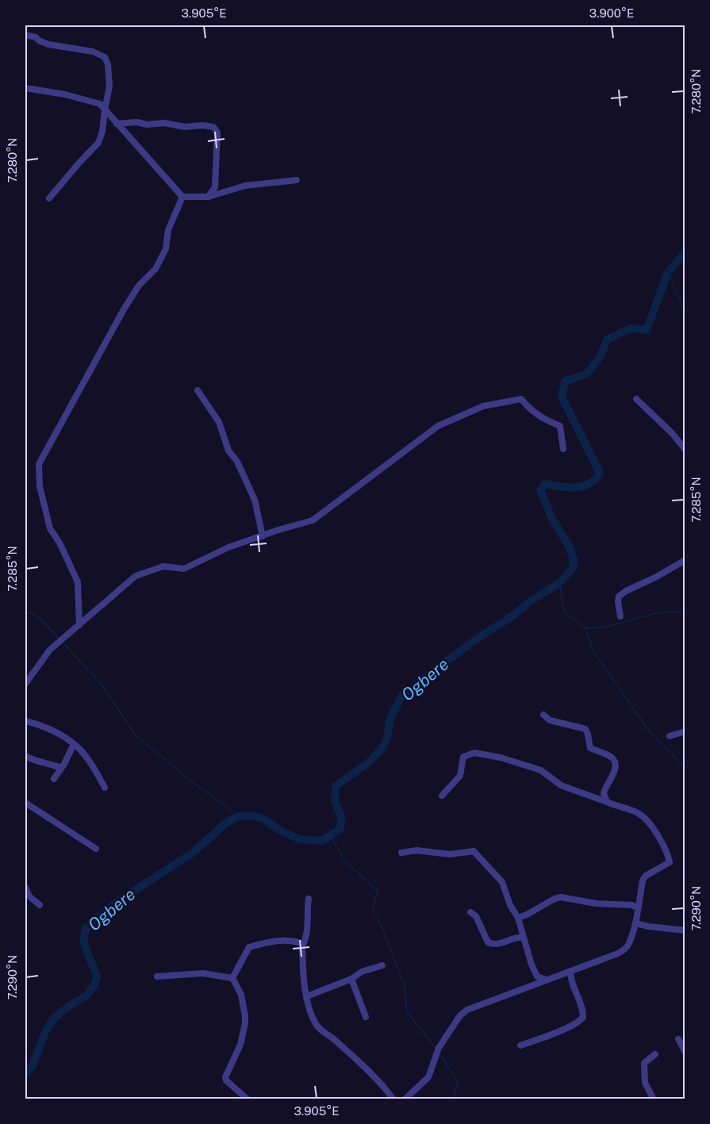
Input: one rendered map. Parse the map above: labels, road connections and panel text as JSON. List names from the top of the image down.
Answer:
{
  "water": ["Ogbere"],
  "coordinates": [
    "3.905°E",
    "3.900°E",
    "7.280°N",
    "7.285°N",
    "7.290°N"
  ]
}
